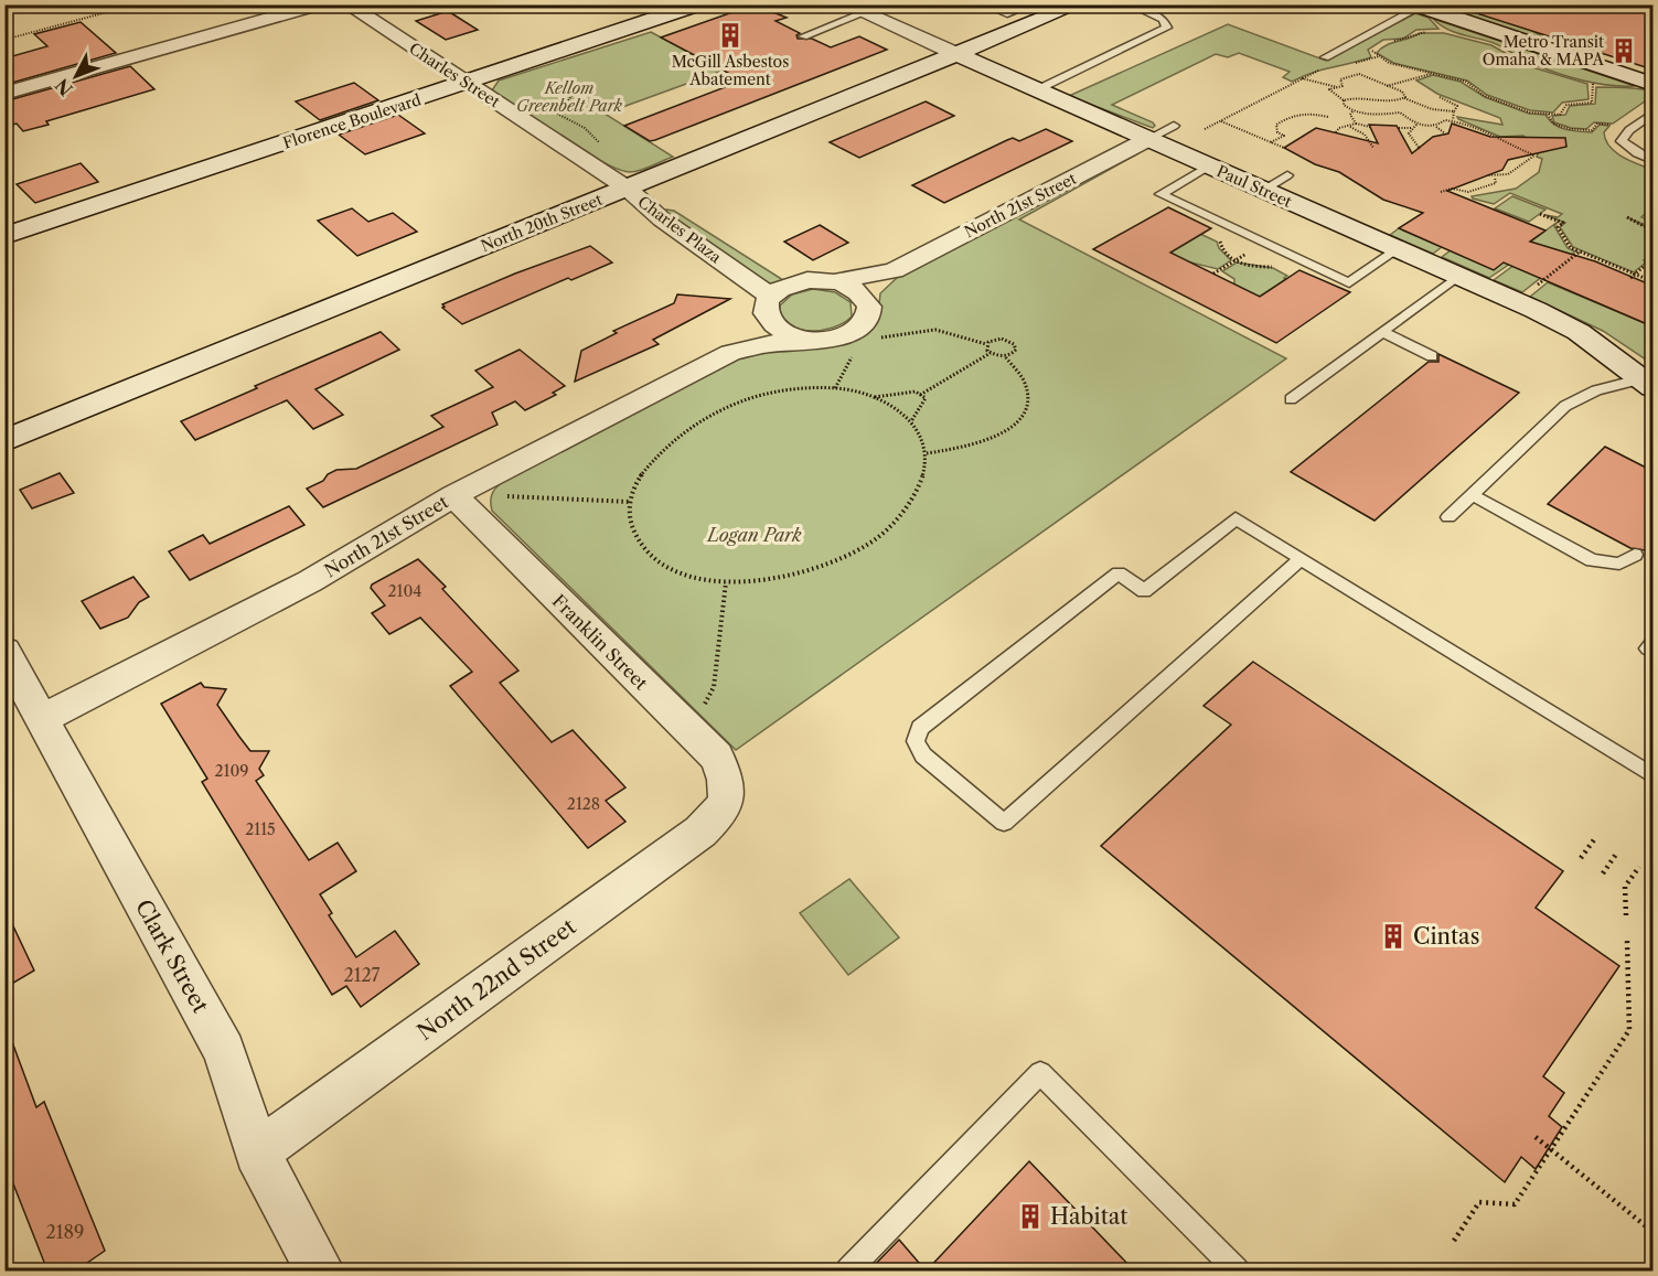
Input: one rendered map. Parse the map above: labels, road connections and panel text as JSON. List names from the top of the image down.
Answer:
{
  "streets": {
    "street": [
      "Charles Street",
      "Florence Boulevard",
      "Paul Street",
      "North 21st Street",
      "North 20th Street",
      "Charles Plaza",
      "Franklin Street",
      "Clark Street",
      "North 22nd Street"
    ]
  },
  "crossings": [
    ["Charles Street", "Florence Boulevard"],
    ["Charles Street", "North 20th Street"],
    ["Charles Street", "Charles Plaza"],
    ["Paul Street", "North 21st Street"],
    ["Paul Street", "North 20th Street"],
    ["North 21st Street", "Franklin Street"],
    ["North 21st Street", "Clark Street"],
    ["North 20th Street", "Charles Plaza"],
    ["Franklin Street", "North 22nd Street"],
    ["Clark Street", "North 22nd Street"]
  ],
  "parks": ["Kellom Greenbelt Park", "Logan Park"],
  "places": {
    "building": [
      "McGill Asbestos Abatement",
      "Metro Transit Omaha & MAPA",
      "Cintas",
      "Habitat"
    ]
  },
  "house_numbers": [
    "2104",
    "2109",
    "2128",
    "2115",
    "2127",
    "2189"
  ],
  "north": "bottom left"
}
